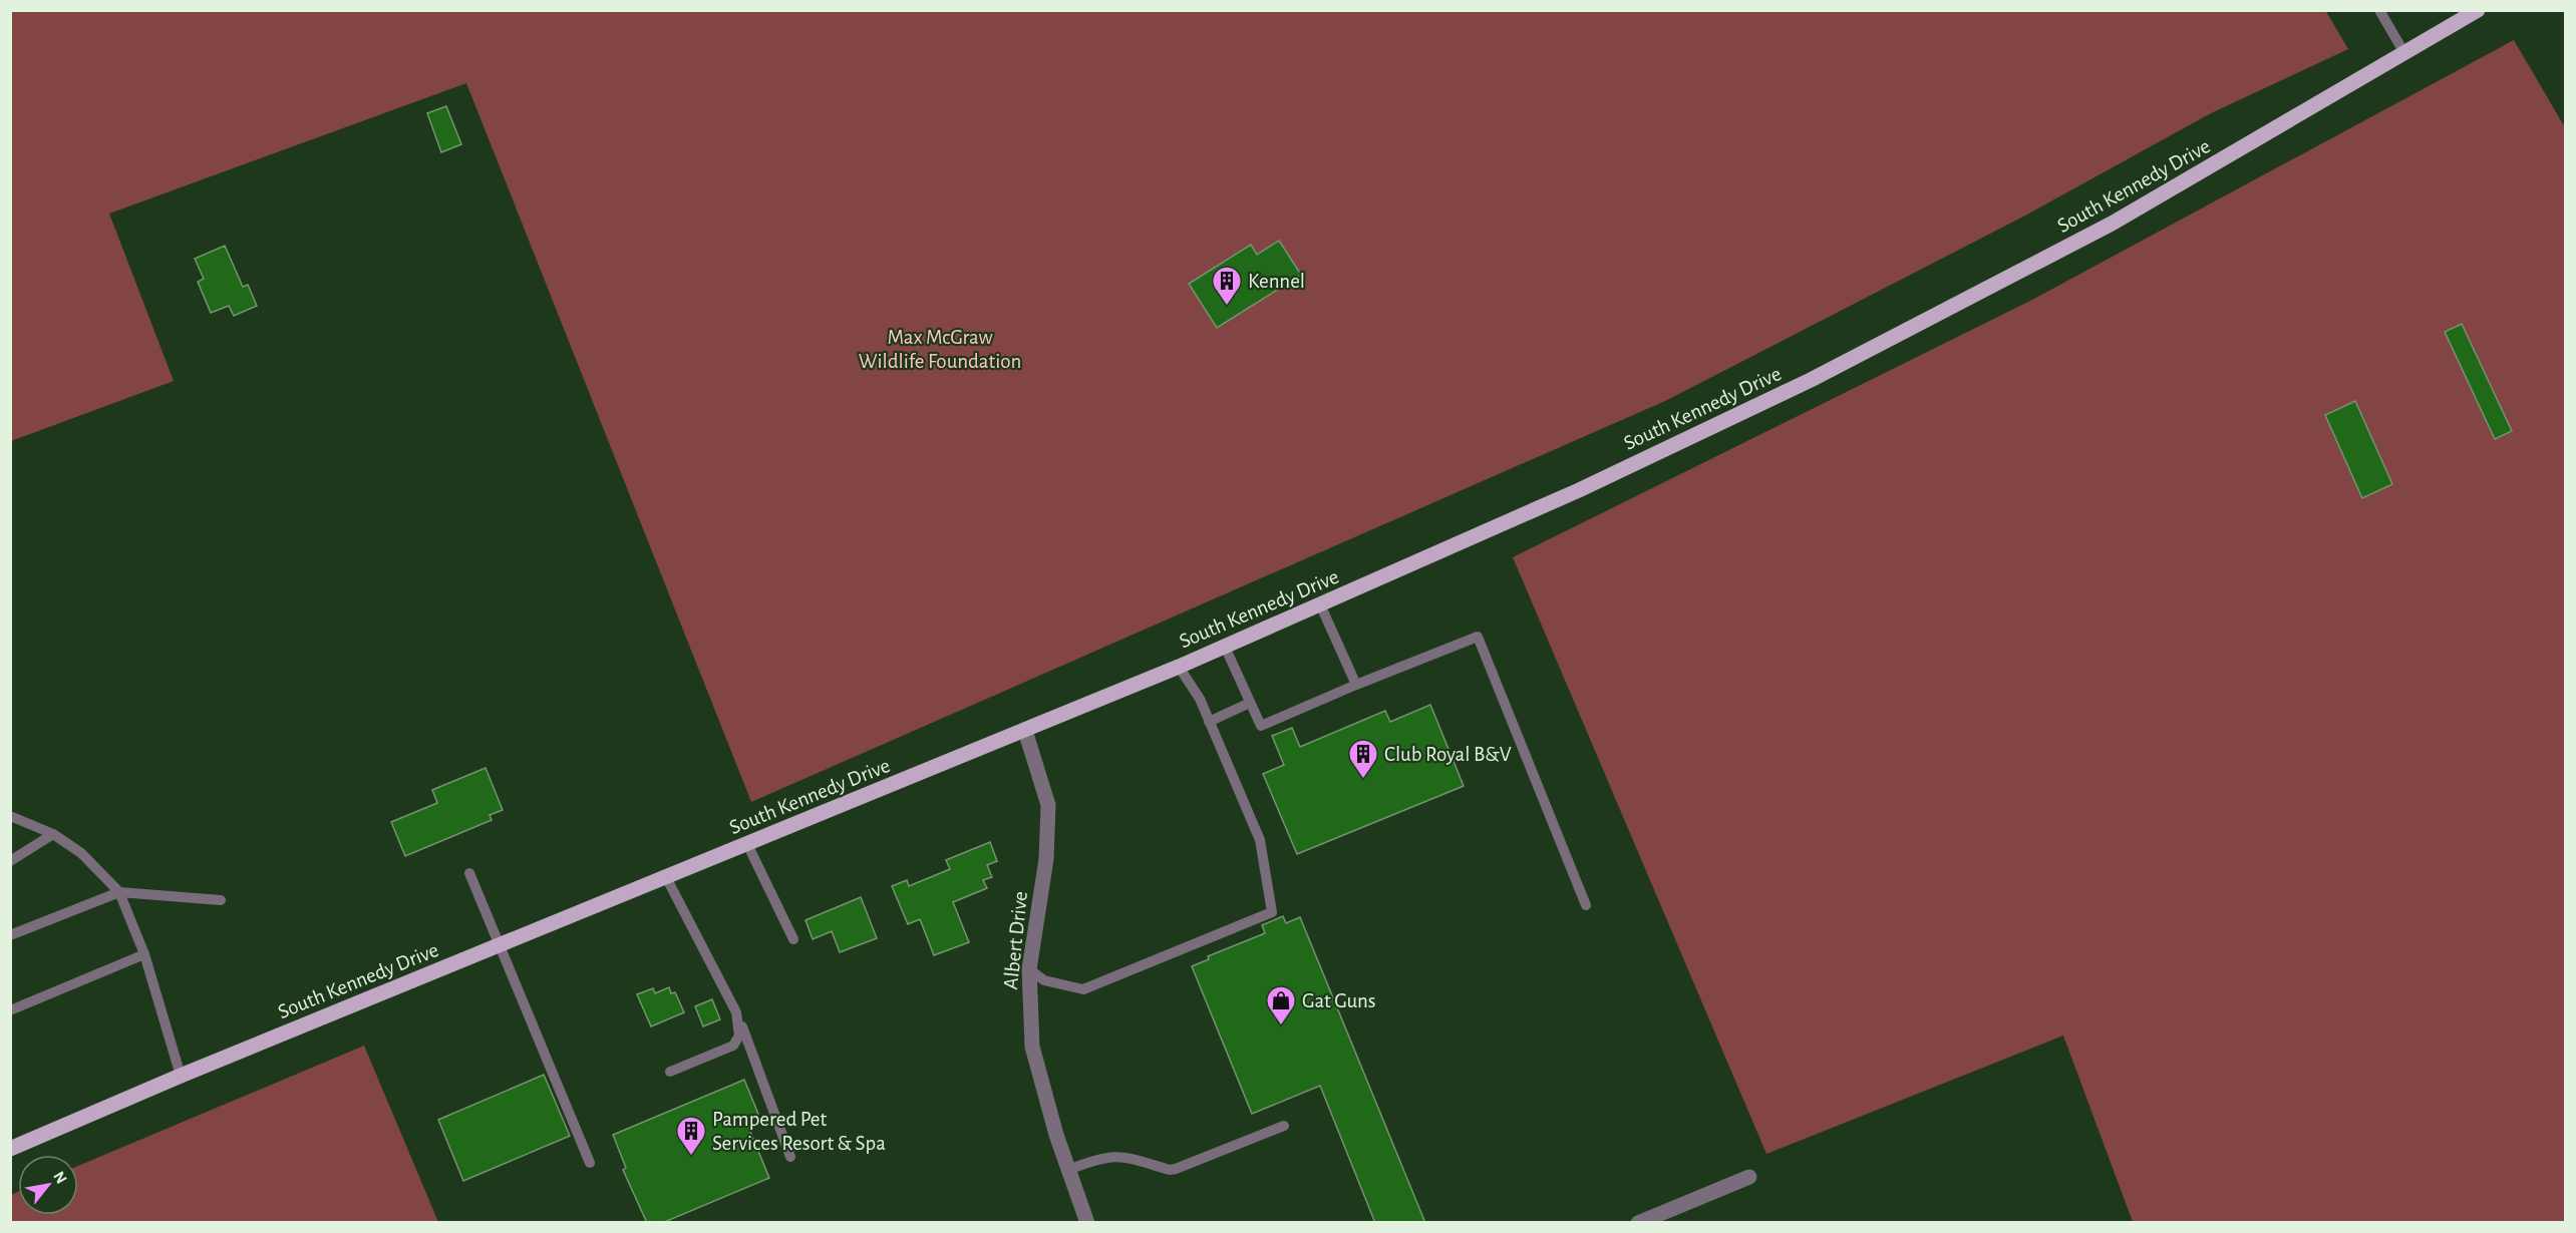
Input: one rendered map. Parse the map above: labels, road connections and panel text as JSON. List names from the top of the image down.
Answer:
{
  "streets": {
    "main road": ["South Kennedy Drive"],
    "street": ["Albert Drive"]
  },
  "crossings": [
    ["South Kennedy Drive", "Albert Drive"]
  ],
  "parks": ["Max McGraw Wildlife Foundation"],
  "places": {
    "building": ["Kennel", "Club Royal B&V", "Pampered Pet Services Resort & Spa"],
    "shop": ["Gat Guns"]
  },
  "north": "top right"
}
